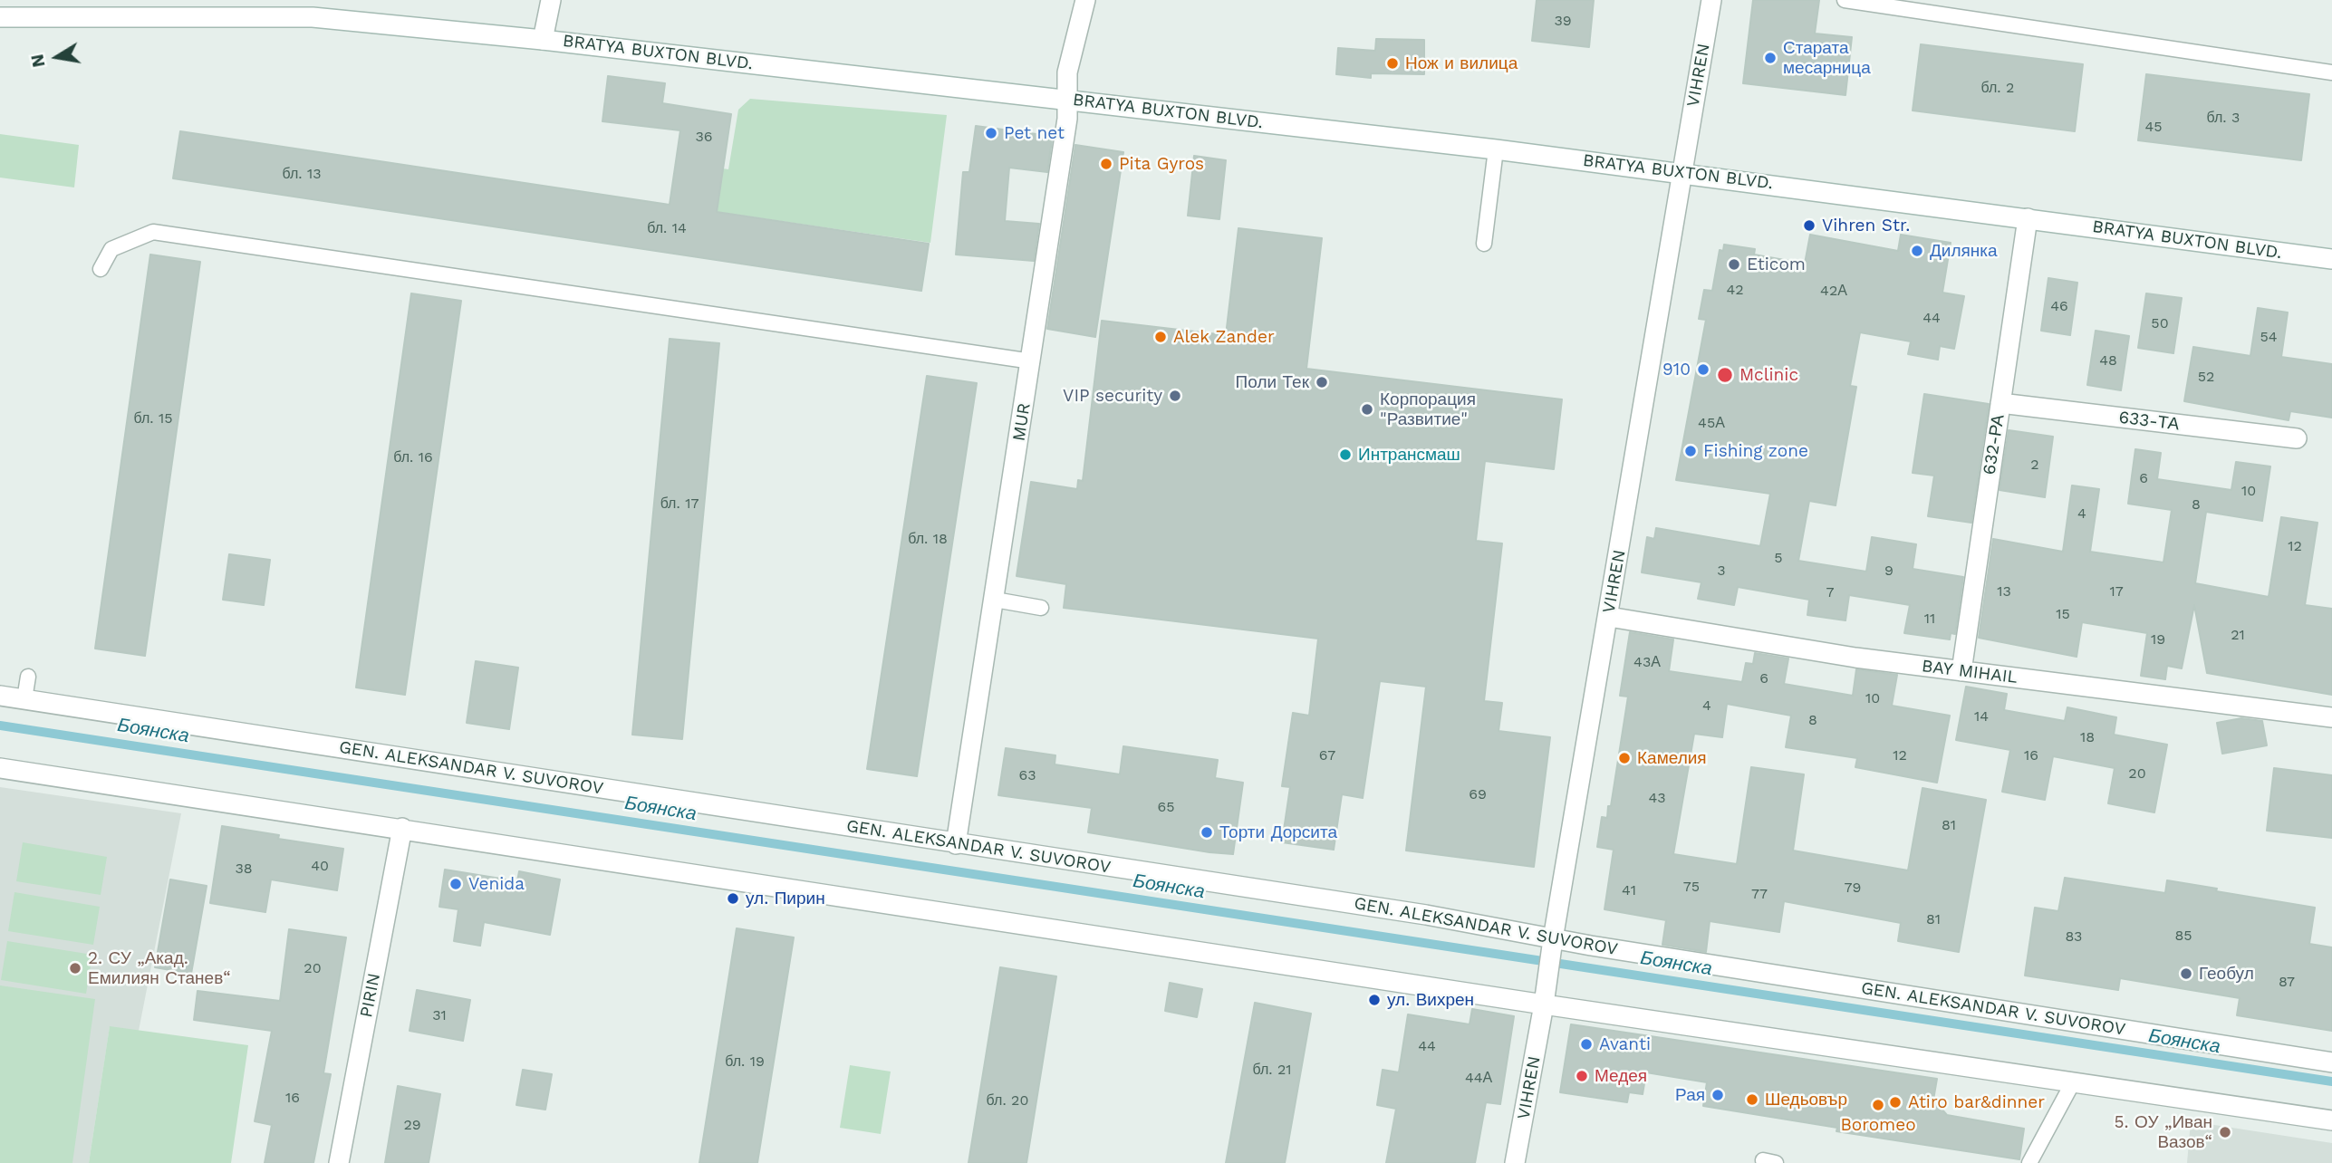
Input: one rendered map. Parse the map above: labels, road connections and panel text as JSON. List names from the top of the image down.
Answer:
{
  "streets": {
    "street": [
      "BRATYA BUXTON BLVD.",
      "VIHREN",
      "633-ТА",
      "MUR",
      "632-РА",
      "BAY MIHAIL",
      "GEN. ALEKSANDAR V. SUVOROV",
      "PIRIN"
    ]
  },
  "crossings": [
    ["BRATYA BUXTON BLVD.", "VIHREN"],
    ["BRATYA BUXTON BLVD.", "MUR"],
    ["BRATYA BUXTON BLVD.", "632-РА"],
    ["VIHREN", "BAY MIHAIL"],
    ["VIHREN", "GEN. ALEKSANDAR V. SUVOROV"],
    ["633-ТА", "632-РА"],
    ["MUR", "GEN. ALEKSANDAR V. SUVOROV"],
    ["632-РА", "BAY MIHAIL"]
  ],
  "water": ["Боянска"],
  "places": [
    "Старата месарница",
    "Нож и вилица",
    "Pet net",
    "Pita Gyros",
    "Vihren Str.",
    "Дилянка",
    "Eticom",
    "Alek Zander",
    "910",
    "Mclinic",
    "Поли Тек",
    "VIP security",
    "Корпорация \"Развитие\"",
    "Fishing zone",
    "Интрансмаш",
    "Камелия",
    "Торти Дорсита",
    "Venida",
    "ул. Пирин",
    "2. СУ „Акад. Емилиян Станев“",
    "Геобул",
    "ул. Вихрен",
    "Avanti",
    "Медея",
    "Рая",
    "Шедьовър",
    "Atiro bar&dinner",
    "Boromeo",
    "5. ОУ „Иван Вазов“"
  ],
  "house_numbers": [
    "39",
    "бл. 2",
    "бл. 3",
    "45",
    "36",
    "бл. 13",
    "бл. 14",
    "42",
    "42А",
    "46",
    "44",
    "50",
    "54",
    "48",
    "52",
    "бл. 15",
    "45А",
    "бл. 16",
    "2",
    "6",
    "10",
    "бл. 17",
    "8",
    "4",
    "бл. 18",
    "12",
    "5",
    "3",
    "9",
    "13",
    "17",
    "7",
    "15",
    "11",
    "21",
    "19",
    "43А",
    "6",
    "10",
    "4",
    "14",
    "8",
    "18",
    "67",
    "12",
    "16",
    "20",
    "63",
    "69",
    "43",
    "65",
    "81",
    "40",
    "38",
    "75",
    "79",
    "41",
    "77",
    "81",
    "85",
    "83",
    "20",
    "87",
    "31",
    "44",
    "бл. 19",
    "бл. 21",
    "44А",
    "16",
    "бл. 20",
    "29"
  ],
  "north": "left"
}
